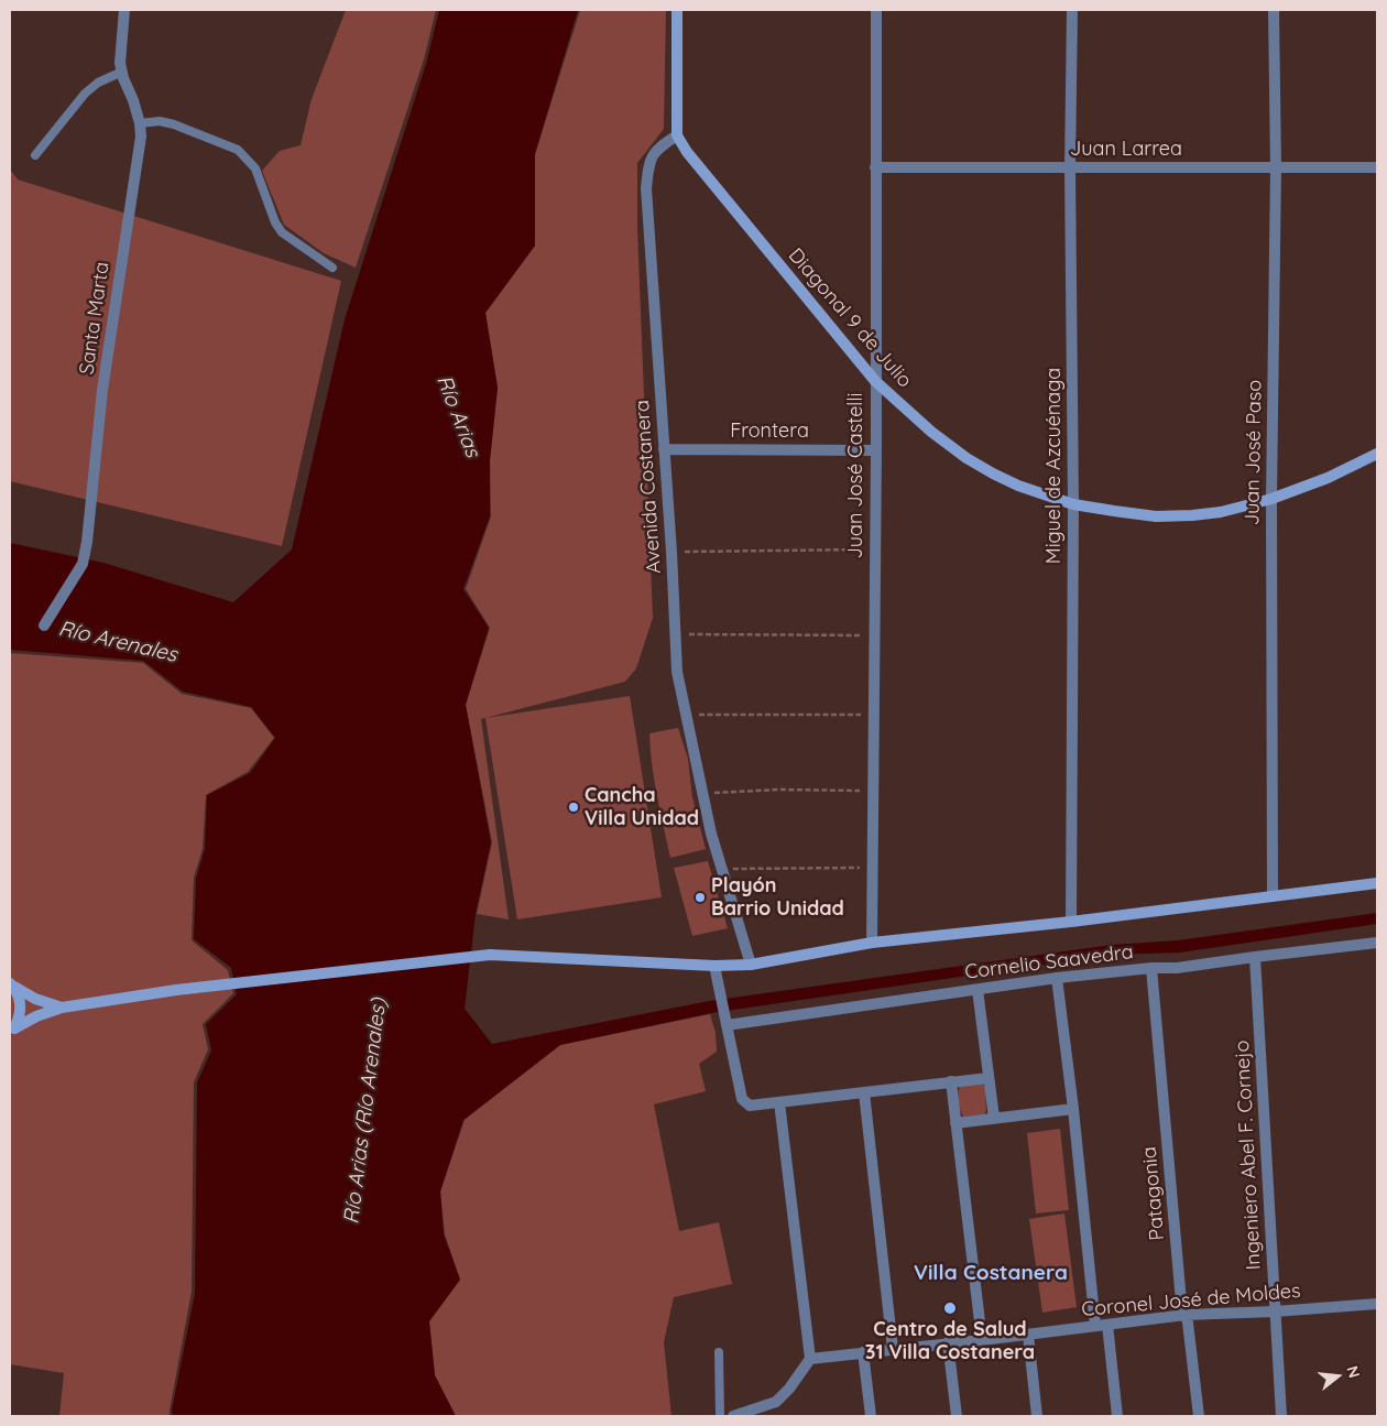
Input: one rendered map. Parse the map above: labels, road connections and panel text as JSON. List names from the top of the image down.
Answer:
{
  "streets": {
    "street": [
      "Juan Larrea",
      "Santa Marta",
      "Diagonal 9 de Julio",
      "Frontera",
      "Juan José Paso",
      "Miguel de Azcuénaga",
      "Juan José Castelli",
      "Avenida Costanera",
      "Cornelio Saavedra",
      "Ingeniero Abel F. Cornejo",
      "Patagonia",
      "Coronel José de Moldes"
    ]
  },
  "crossings": [
    ["Juan Larrea", "Juan José Paso"],
    ["Juan Larrea", "Miguel de Azcuénaga"],
    ["Juan Larrea", "Juan José Castelli"],
    ["Diagonal 9 de Julio", "Juan José Paso"],
    ["Diagonal 9 de Julio", "Miguel de Azcuénaga"],
    ["Diagonal 9 de Julio", "Juan José Castelli"],
    ["Diagonal 9 de Julio", "Avenida Costanera"],
    ["Frontera", "Juan José Castelli"],
    ["Frontera", "Avenida Costanera"],
    ["Juan José Paso", "Cornelio Saavedra"],
    ["Miguel de Azcuénaga", "Cornelio Saavedra"],
    ["Juan José Castelli", "Cornelio Saavedra"],
    ["Avenida Costanera", "Cornelio Saavedra"],
    ["Cornelio Saavedra", "Ingeniero Abel F. Cornejo"],
    ["Cornelio Saavedra", "Patagonia"],
    ["Ingeniero Abel F. Cornejo", "Coronel José de Moldes"],
    ["Patagonia", "Coronel José de Moldes"]
  ],
  "districts": ["Villa Costanera"],
  "water": ["Río Arias", "Río Arenales", "Río Arias (Río Arenales)"],
  "places": ["Cancha Villa Unidad", "Playón Barrio Unidad", "Centro de Salud 31 Villa Costanera"],
  "north": "right"
}
